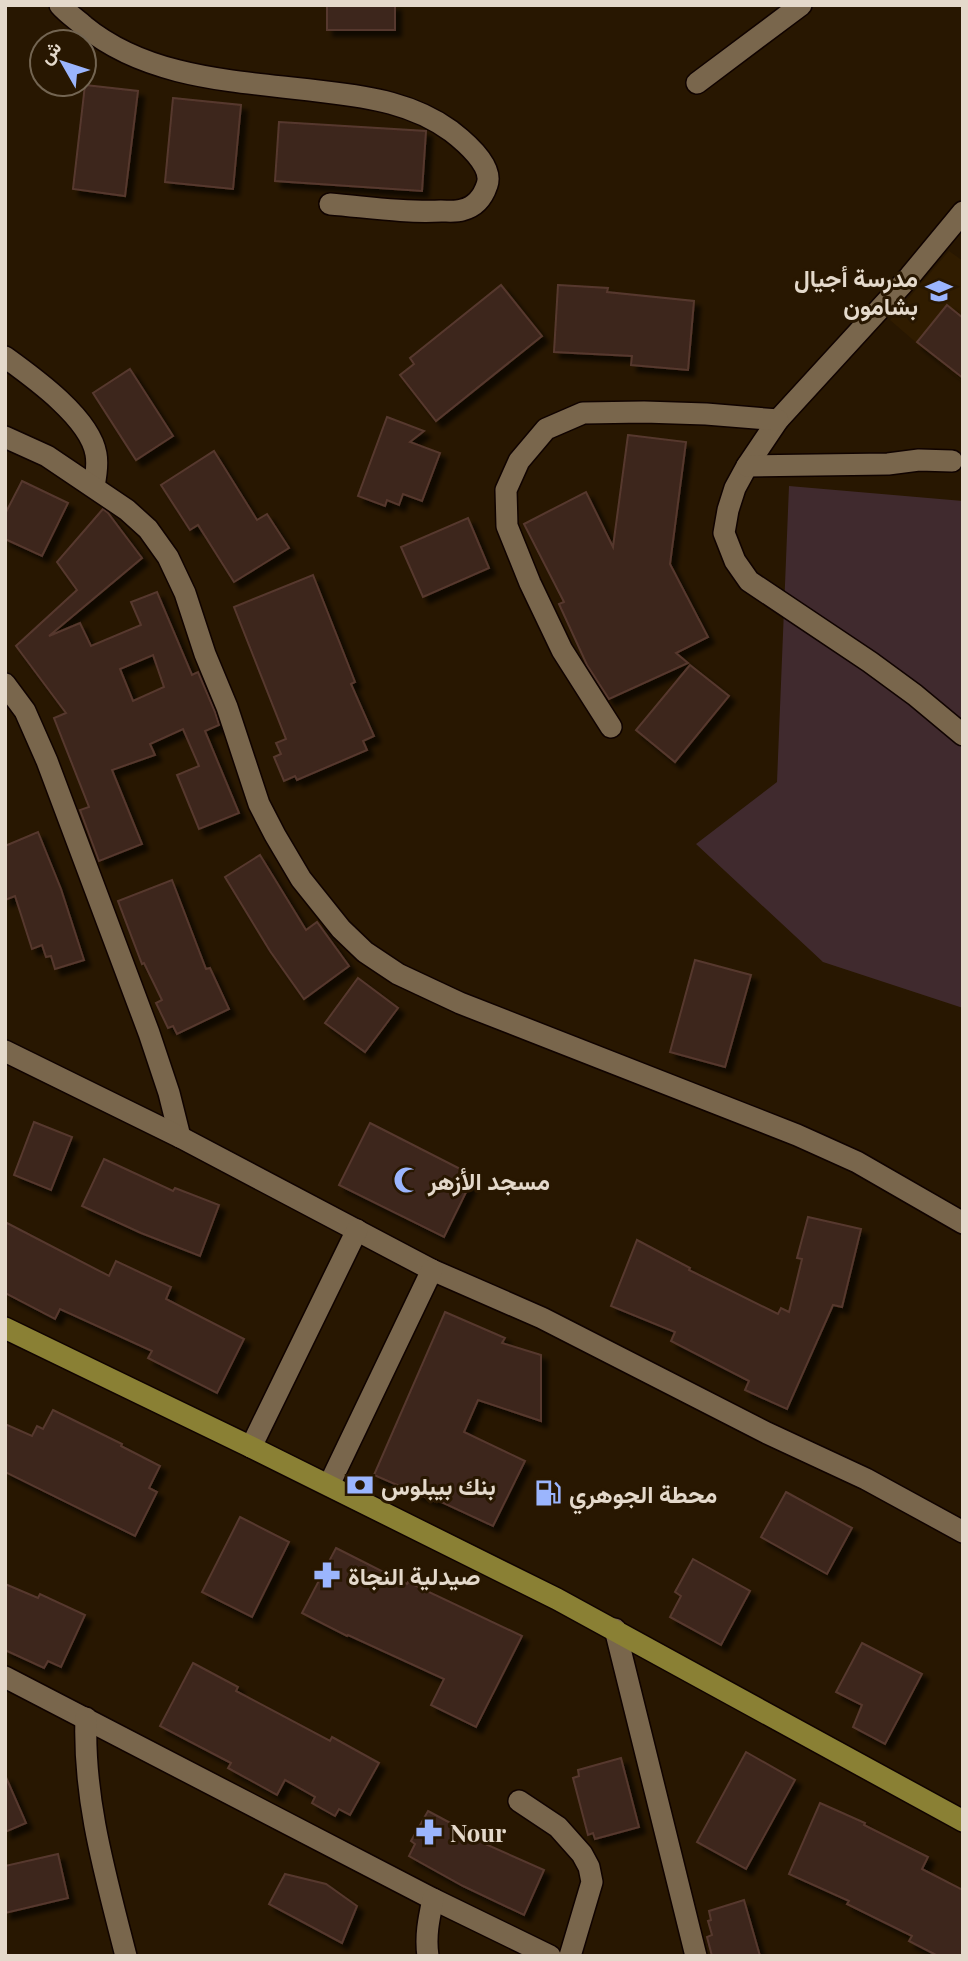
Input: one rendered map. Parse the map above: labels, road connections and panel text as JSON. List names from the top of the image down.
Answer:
{
  "places": {
    "school or university": ["مدرسة أجيال بشامون"],
    "mosque": ["مسجد الأزهر"],
    "bank": ["بنك بيبلوس"],
    "fuel station": ["محطة الجوهري"],
    "pharmacy": ["صيدلية النجاة", "Nour"]
  },
  "north": "top left"
}
